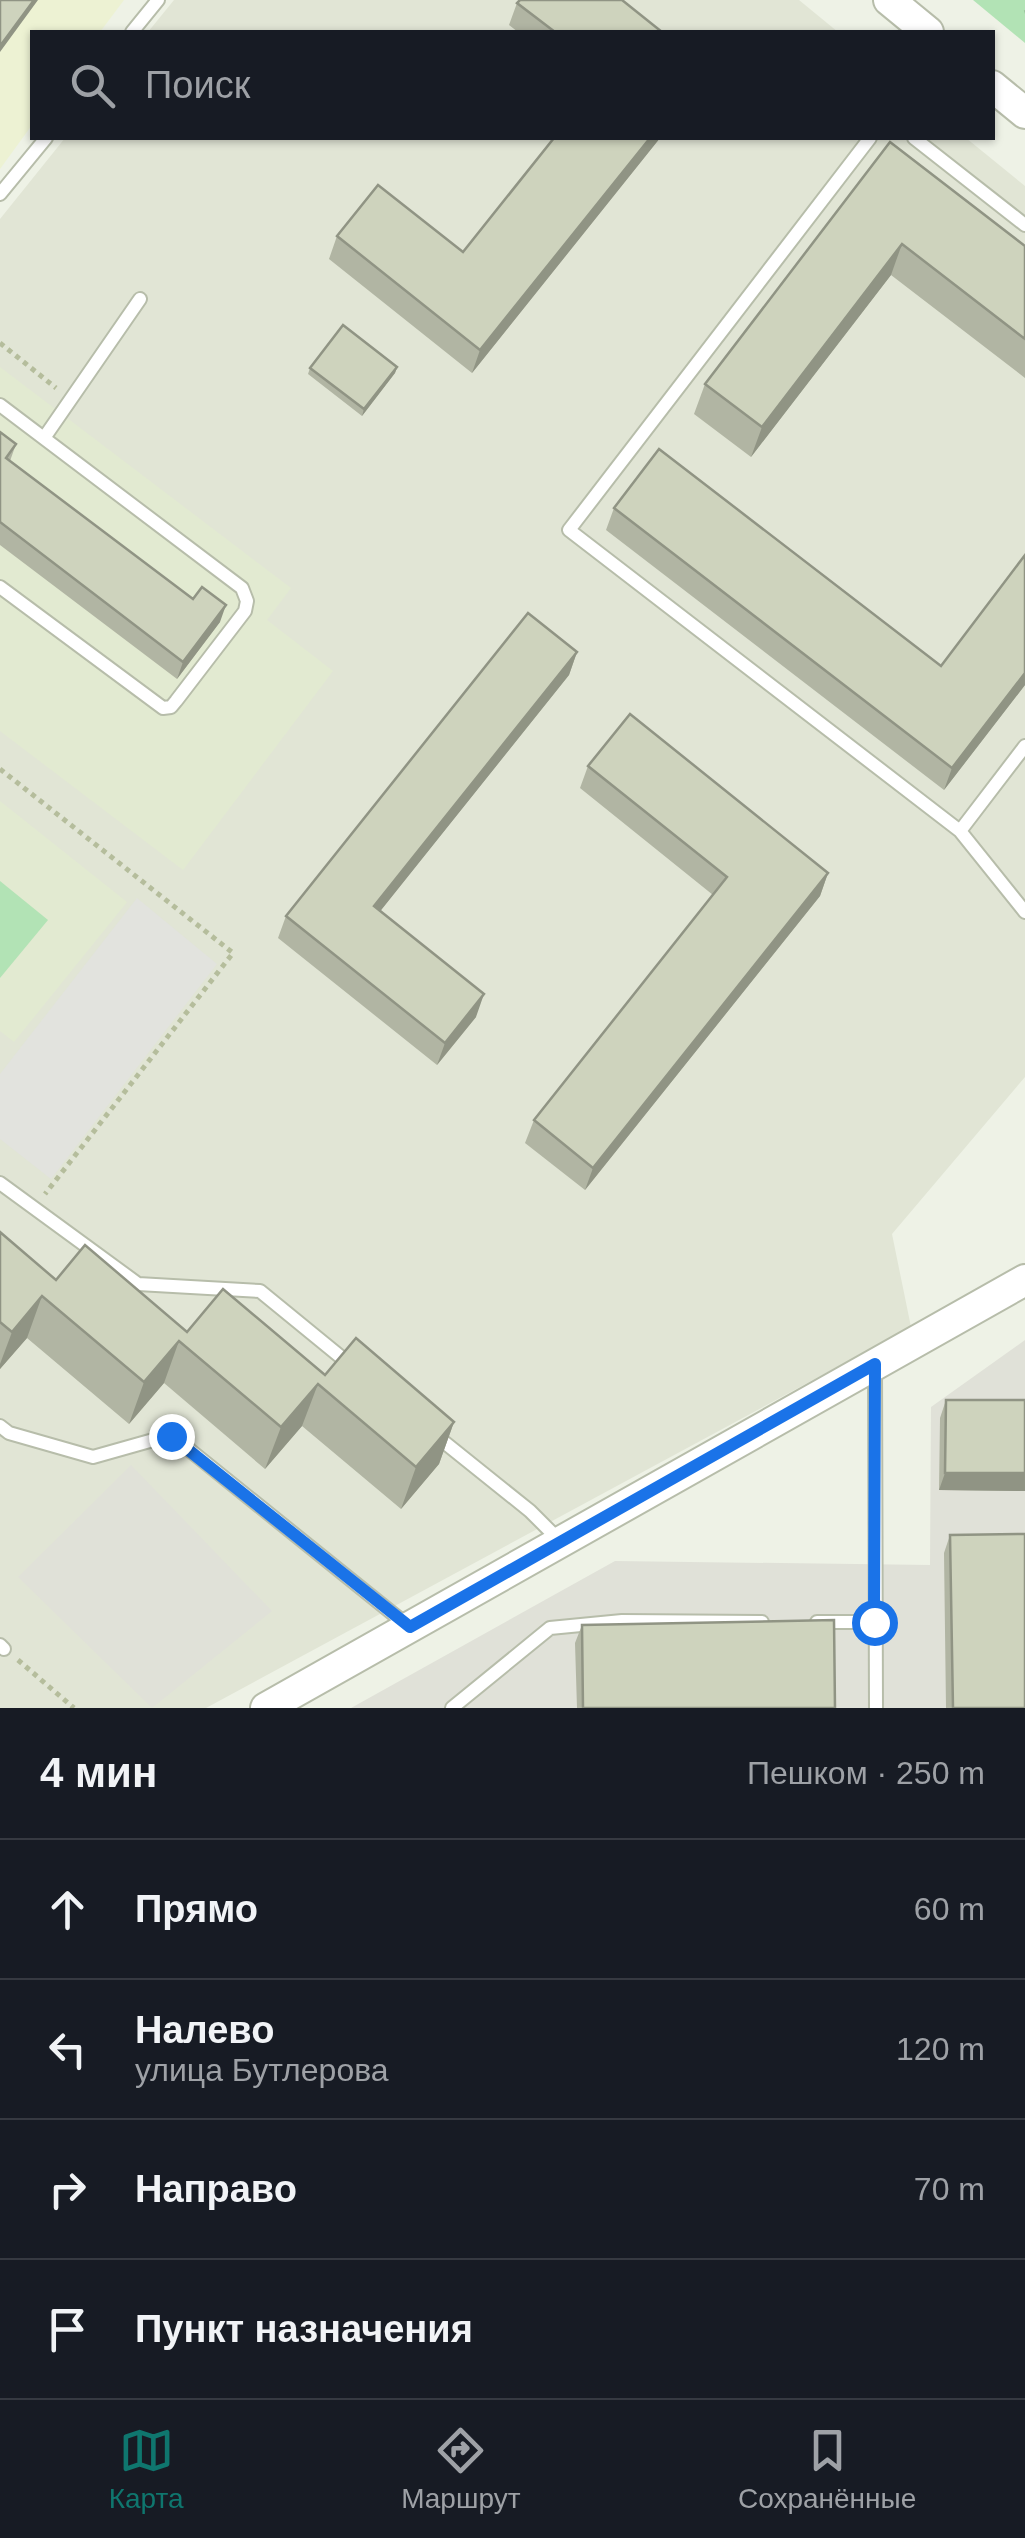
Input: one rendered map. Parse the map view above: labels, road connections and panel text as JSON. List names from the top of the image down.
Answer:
{
  "page": {
    "search": "Поиск",
    "heading": ["4 мин", "Пешком · 250 m"],
    "list": [
      ["Прямо", "60 m"],
      ["Налево", "улица Бутлерова", "120 m"],
      ["Направо", "70 m"],
      "Пункт назначения"
    ],
    "nav": ["Карта", "Маршрут", "Сохранённые"]
  }
}
